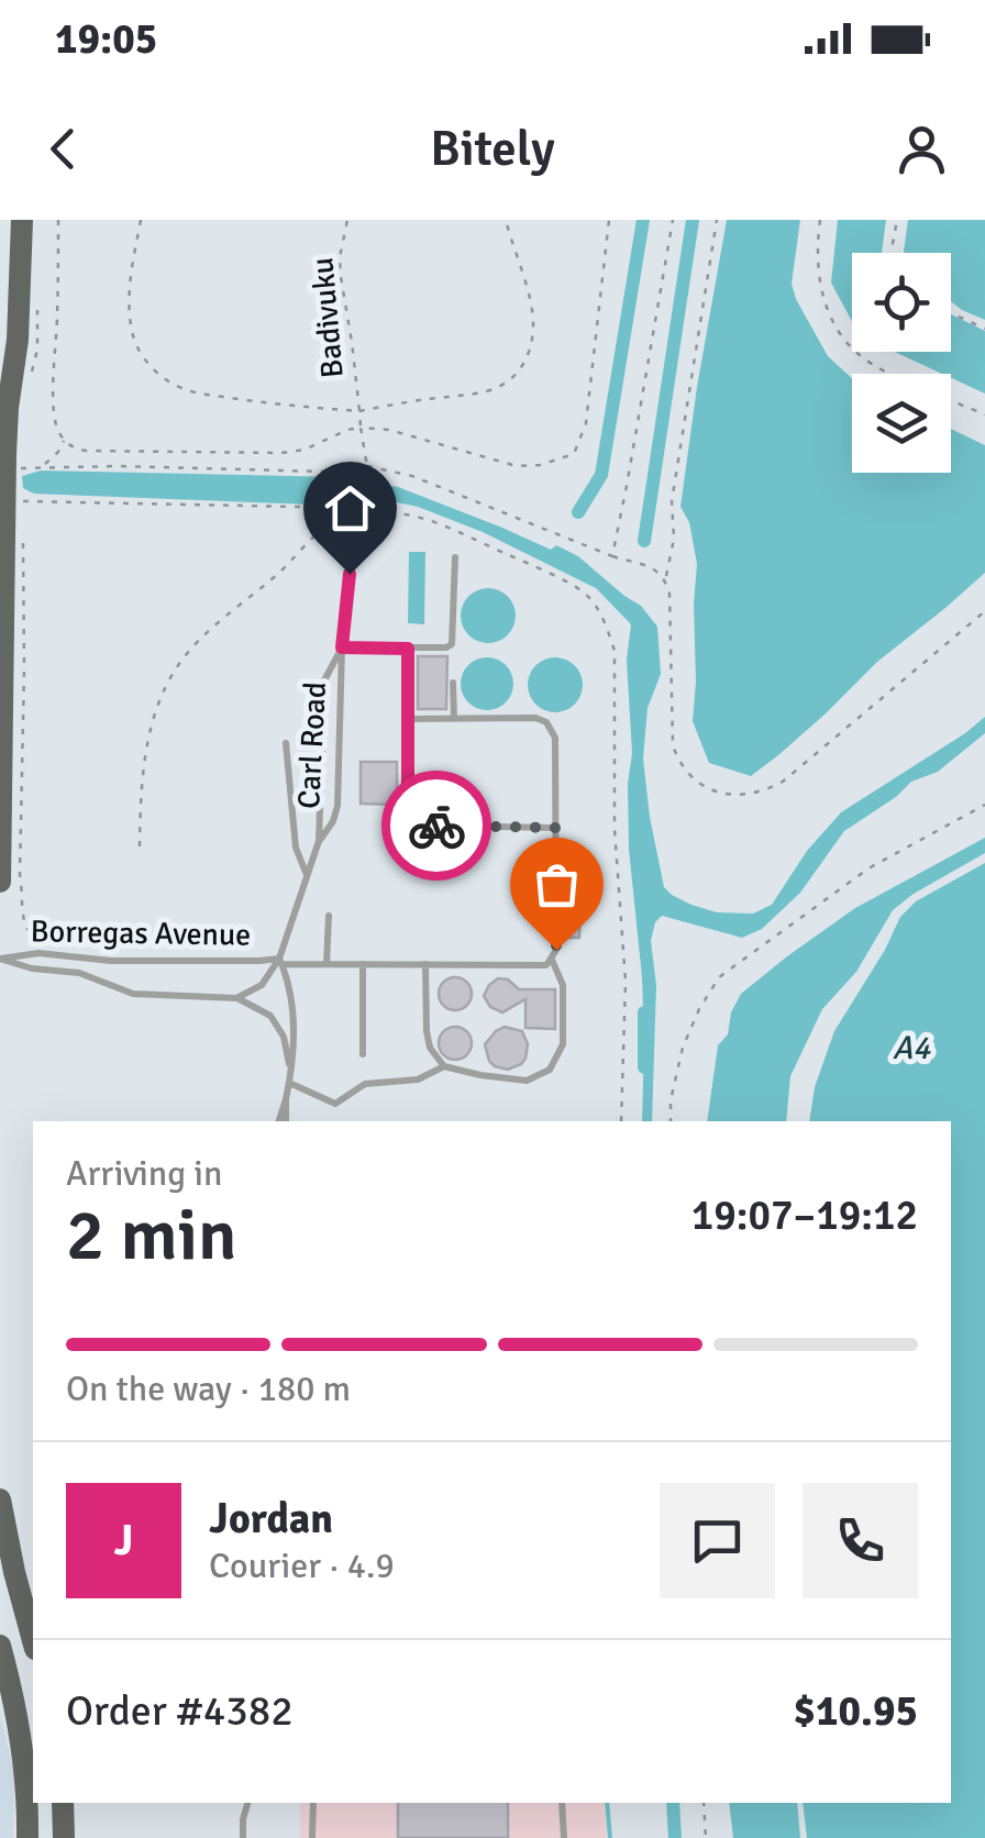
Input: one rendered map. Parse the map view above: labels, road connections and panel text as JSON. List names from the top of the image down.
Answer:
{
  "streets": {
    "lane": ["Carl Road", "Borregas Avenue"],
    "path": ["Badivuku"]
  },
  "crossings": [
    ["Carl Road", "Borregas Avenue"]
  ],
  "water": ["A4"],
  "page": {
    "status": "19:05",
    "header": "Bitely",
    "heading": ["2 min", "Arriving in", "19:07–19:12"],
    "panel": [
      "Jordan",
      "Courier · 4.9",
      "Order #4382",
      "$10.95"
    ],
    "bar": "On the way · 180 m",
    "round": "J"
  }
}
